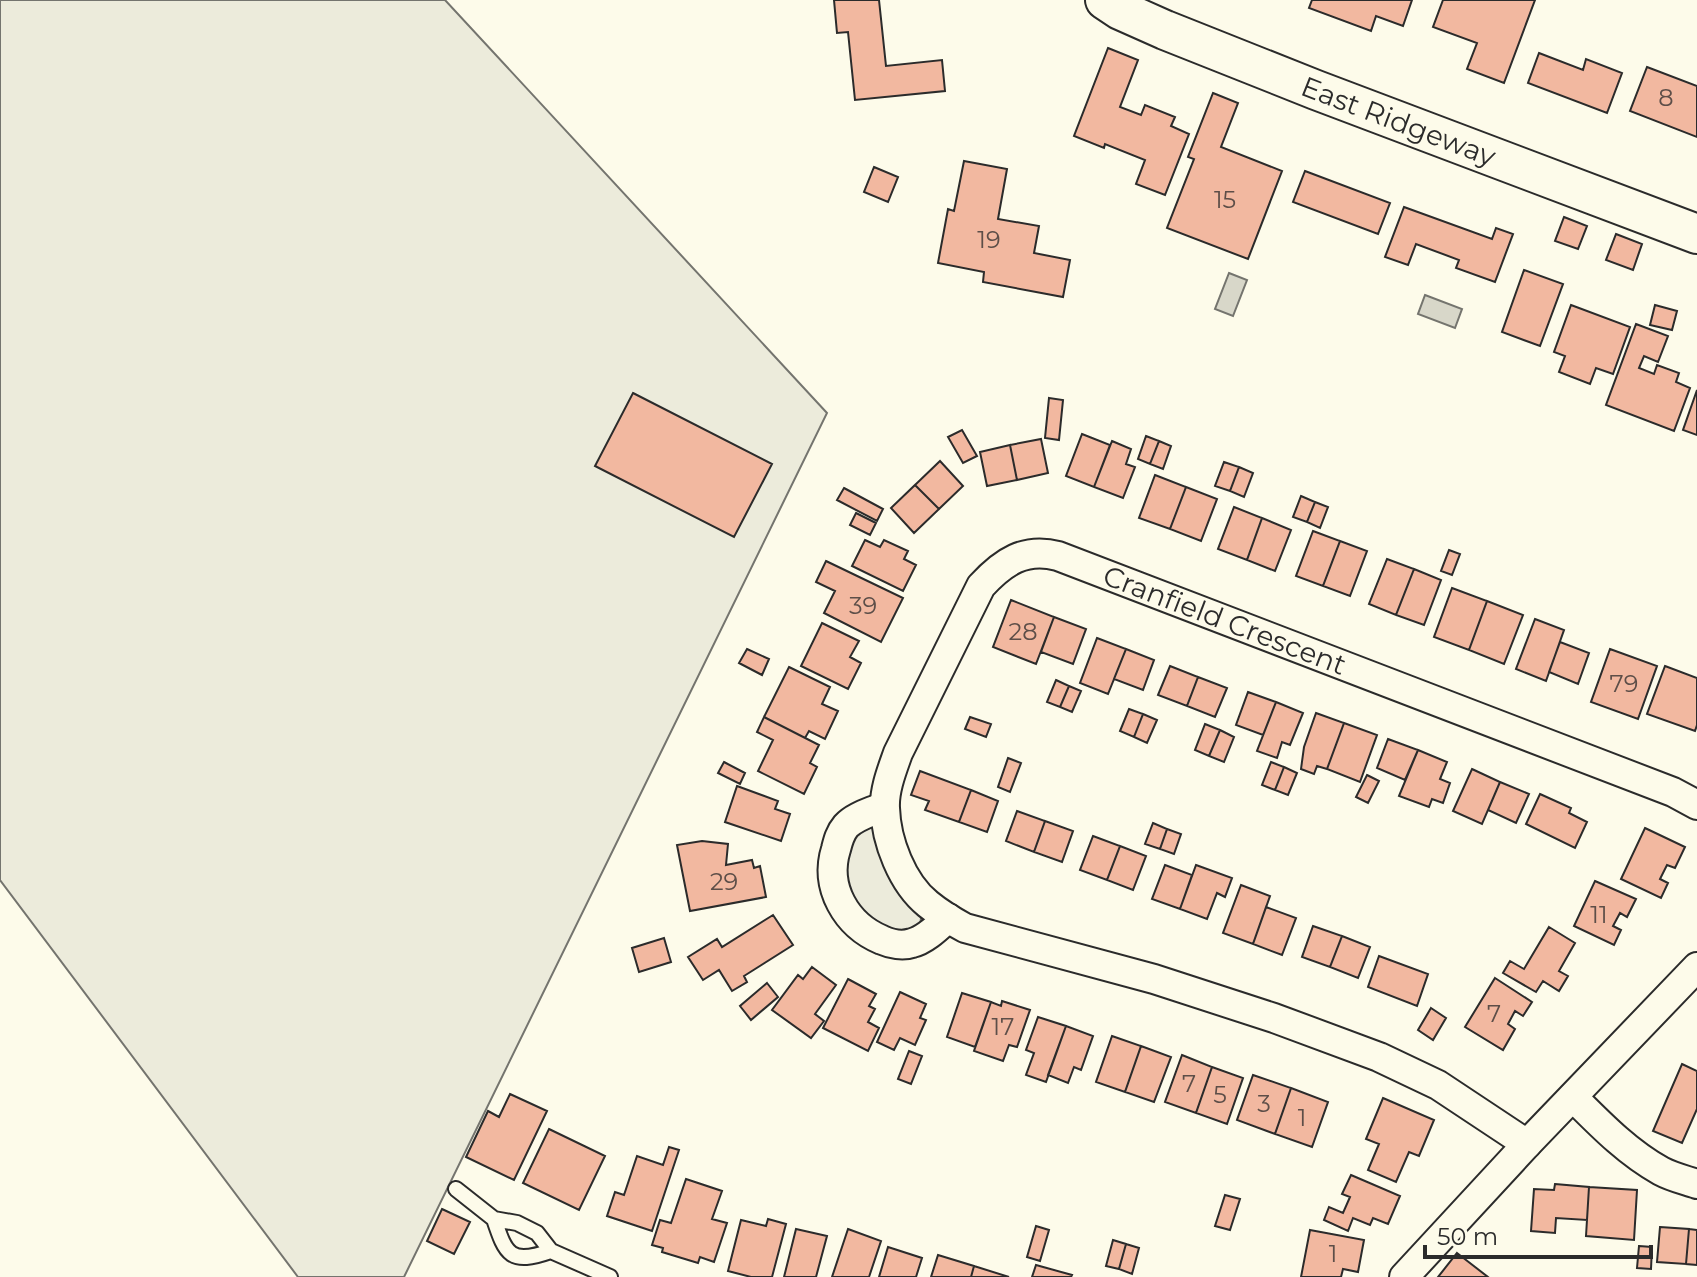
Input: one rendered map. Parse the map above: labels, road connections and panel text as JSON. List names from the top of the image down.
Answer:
{
  "streets": {
    "street": ["East Ridgeway", "Cranfield Crescent"]
  },
  "house_numbers": [
    "8",
    "15",
    "19",
    "39",
    "28",
    "79",
    "29",
    "11",
    "7",
    "17",
    "7",
    "5",
    "3",
    "1",
    "1"
  ],
  "scale_bar": "50 m"
}
